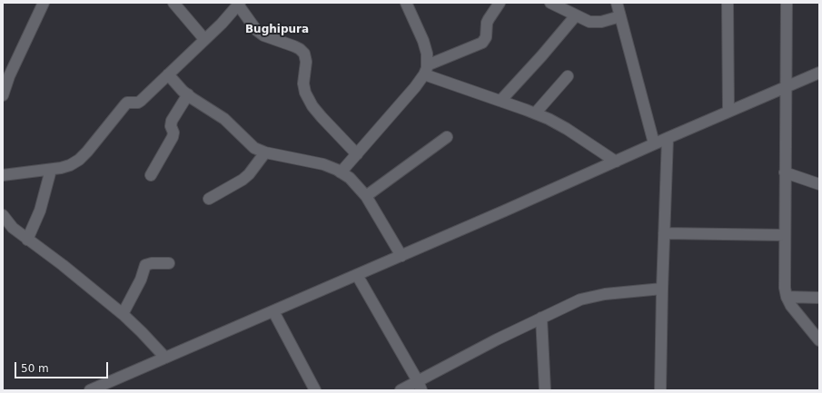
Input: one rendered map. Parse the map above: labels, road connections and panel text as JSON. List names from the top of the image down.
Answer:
{
  "districts": ["Bughipura"],
  "scale_bar": "50 m"
}
